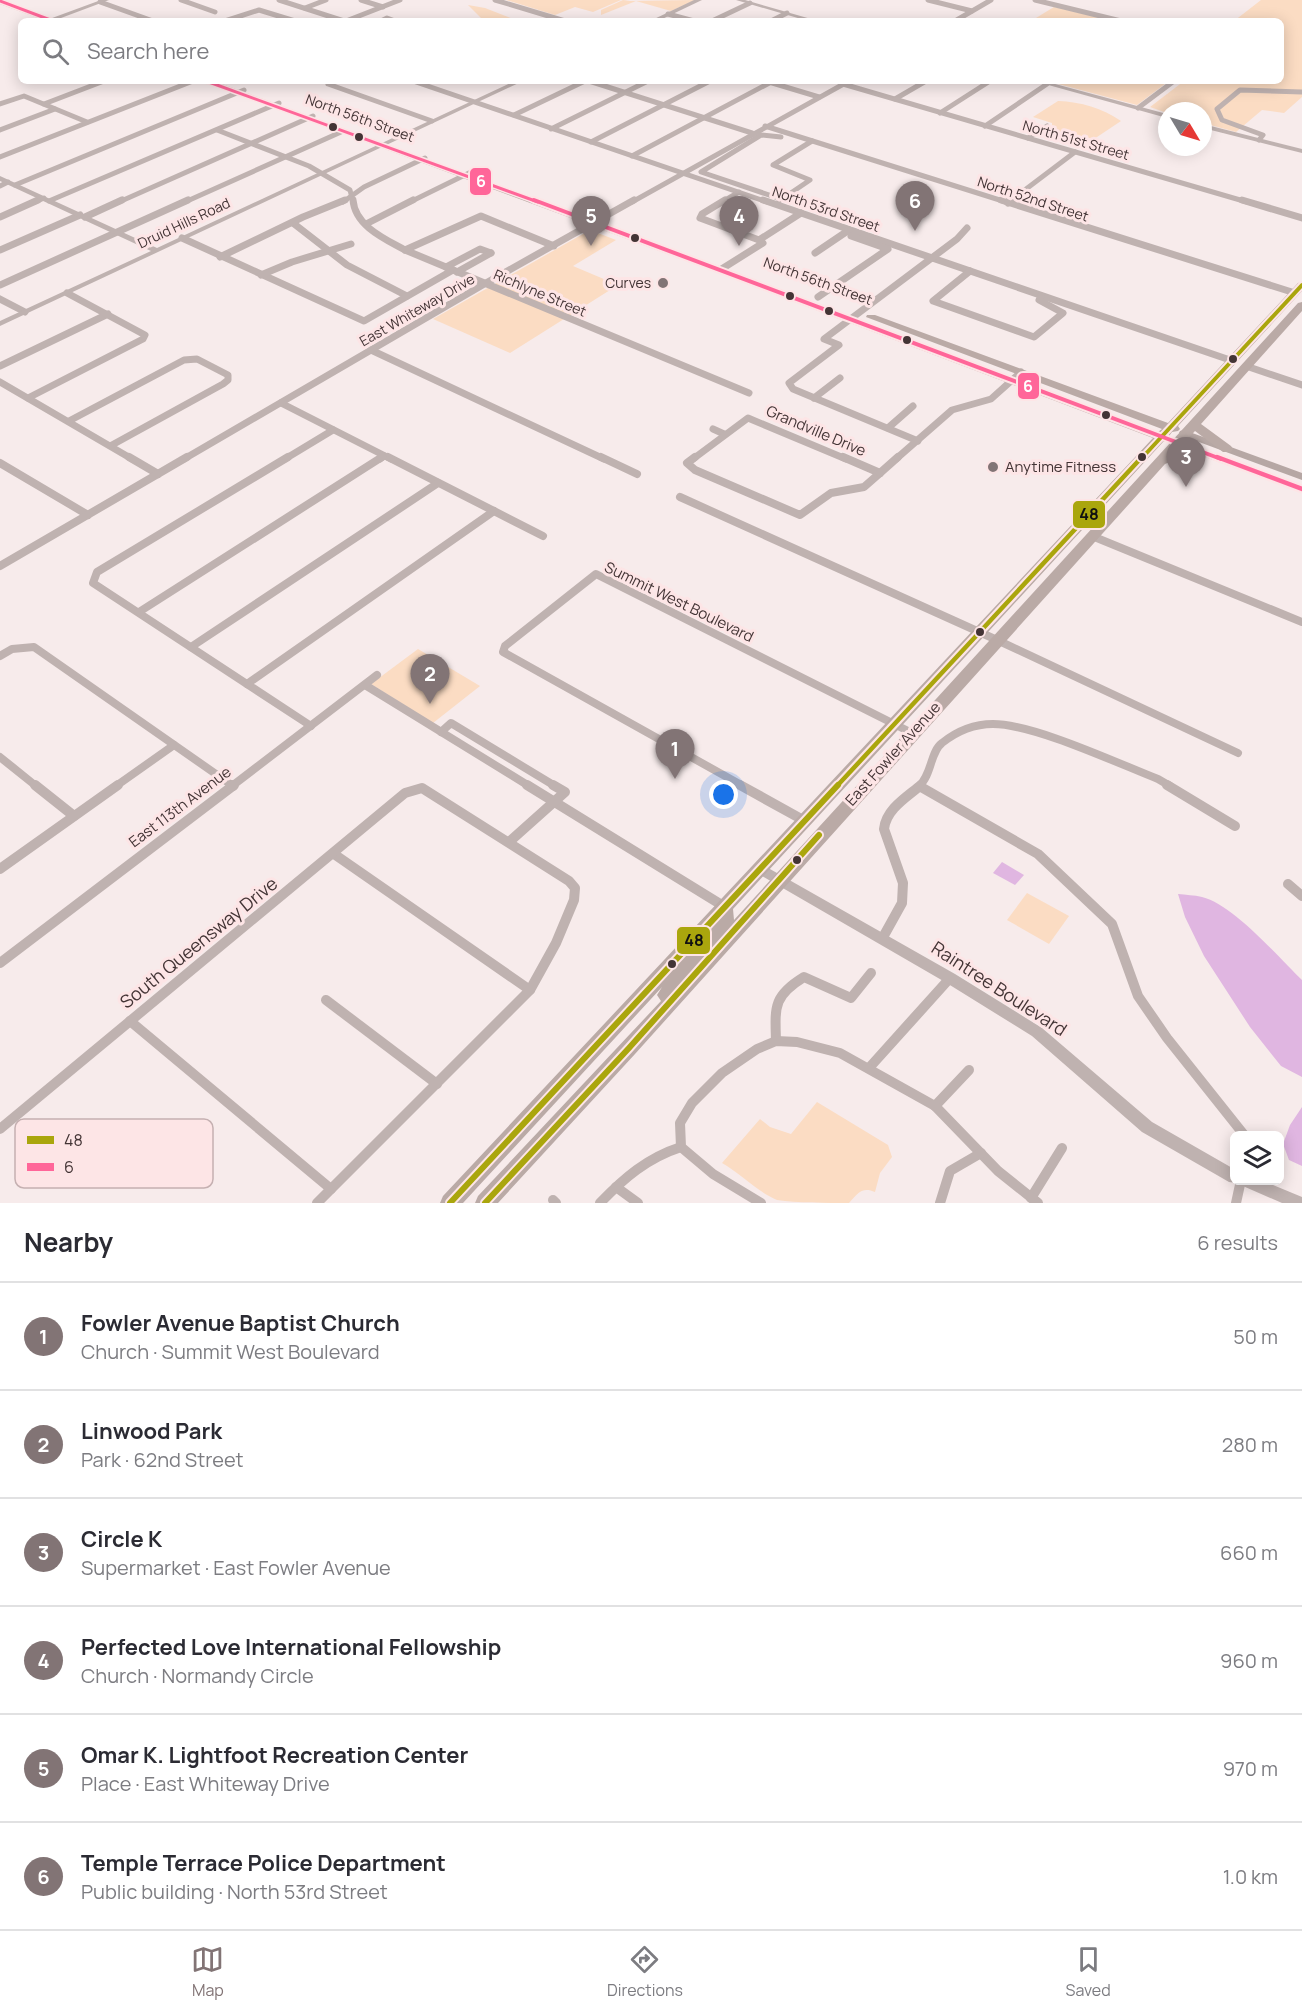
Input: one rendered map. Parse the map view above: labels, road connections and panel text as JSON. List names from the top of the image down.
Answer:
{
  "streets": {
    "main road": ["North 56th Street", "East Fowler Avenue"],
    "street": [
      "North 51st Street",
      "North 52nd Street",
      "North 53rd Street",
      "Druid Hills Road",
      "Richlyne Street",
      "East Whiteway Drive",
      "Grandville Drive",
      "Summit West Boulevard",
      "East 113th Avenue",
      "South Queensway Drive",
      "Raintree Boulevard"
    ]
  },
  "crossings": [
    ["North 56th Street", "Druid Hills Road"],
    ["North 56th Street", "East Whiteway Drive"],
    ["North 56th Street", "Grandville Drive"],
    ["North 56th Street", "East Fowler Avenue"],
    ["North 52nd Street", "East Whiteway Drive"],
    ["North 52nd Street", "East Fowler Avenue"],
    ["North 53rd Street", "Druid Hills Road"],
    ["North 53rd Street", "East Whiteway Drive"],
    ["North 53rd Street", "East Fowler Avenue"],
    ["Druid Hills Road", "Richlyne Street"],
    ["Richlyne Street", "East Whiteway Drive"],
    ["Summit West Boulevard", "East Fowler Avenue"],
    ["East Fowler Avenue", "Raintree Boulevard"]
  ],
  "places": ["Curves", "Anytime Fitness"],
  "lines": ["transit line 6", "transit line 48"],
  "legend": ["48", "6"],
  "north": "bottom right",
  "page": {
    "search": "Search here",
    "pins": [
      "6",
      "4",
      "5",
      "3",
      "2",
      "1"
    ],
    "heading": ["Nearby", "6 results"],
    "list": [
      {
        "mark": "1",
        "name": "Fowler Avenue Baptist Church",
        "note": "Church · Summit West Boulevard",
        "value": "50 m"
      },
      {
        "mark": "2",
        "name": "Linwood Park",
        "note": "Park · 62nd Street",
        "value": "280 m"
      },
      {
        "mark": "3",
        "name": "Circle K",
        "note": "Supermarket · East Fowler Avenue",
        "value": "660 m"
      },
      {
        "mark": "4",
        "name": "Perfected Love International Fellowship",
        "note": "Church · Normandy Circle",
        "value": "960 m"
      },
      {
        "mark": "5",
        "name": "Omar K. Lightfoot Recreation Center",
        "note": "Place · East Whiteway Drive",
        "value": "970 m"
      },
      {
        "mark": "6",
        "name": "Temple Terrace Police Department",
        "note": "Public building · North 53rd Street",
        "value": "1.0 km"
      }
    ],
    "nav": ["Map", "Directions", "Saved"]
  }
}
